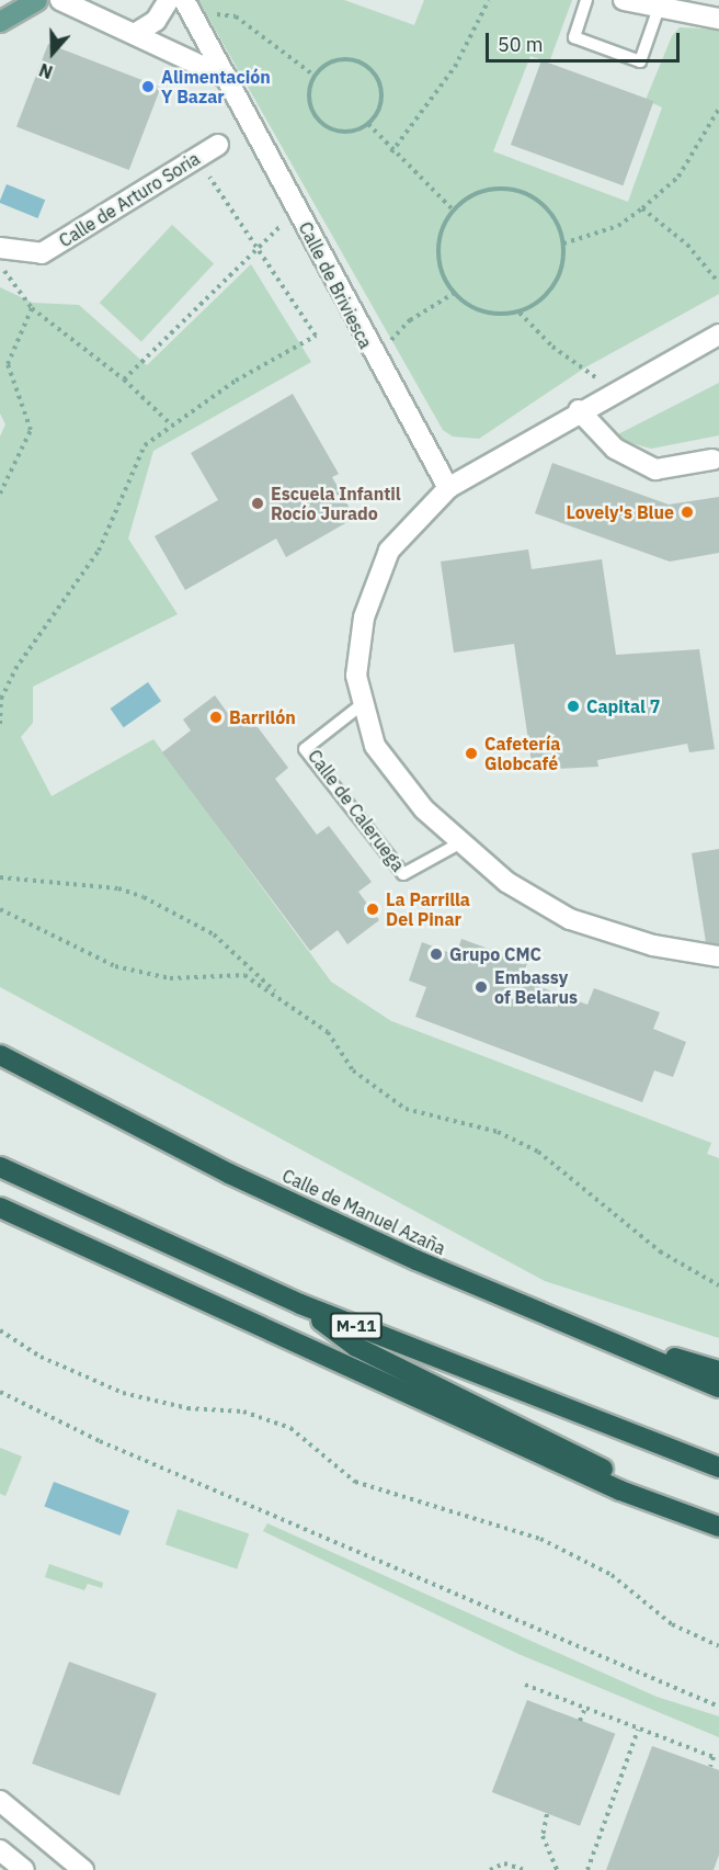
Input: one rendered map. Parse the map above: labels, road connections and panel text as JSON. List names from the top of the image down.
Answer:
{
  "streets": {
    "highway": ["Calle de Manuel Azaña", "M-11"],
    "street": ["Calle de Arturo Soria", "Calle de Briviesca"],
    "lane": ["Calle de Caleruega"]
  },
  "places": [
    "Alimentación Y Bazar",
    "Escuela Infantil Rocío Jurado",
    "Lovely's Blue",
    "Capital 7",
    "Barrilón",
    "Cafetería Globcafé",
    "La Parrilla Del Pinar",
    "Grupo CMC",
    "Embassy of Belarus"
  ],
  "scale_bar": "50 m",
  "north": "bottom"
}
